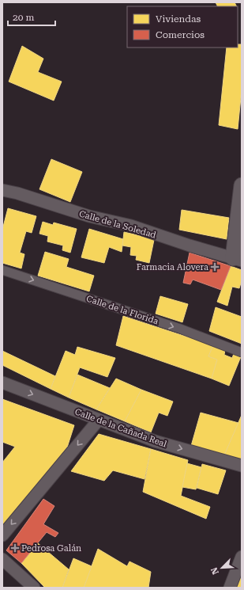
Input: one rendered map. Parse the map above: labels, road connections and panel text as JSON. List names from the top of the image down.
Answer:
{
  "streets": {
    "street": ["Calle de la Soledad", "Calle de la Florida", "Calle de la Cañada Real"]
  },
  "one_way": ["Calle de la Florida", "Calle de la Cañada Real"],
  "places": {
    "health": ["Farmacia Alovera", "Pedrosa Galán"]
  },
  "legend": ["Viviendas", "Comercios"],
  "scale_bar": "20 m",
  "north": "bottom left"
}
